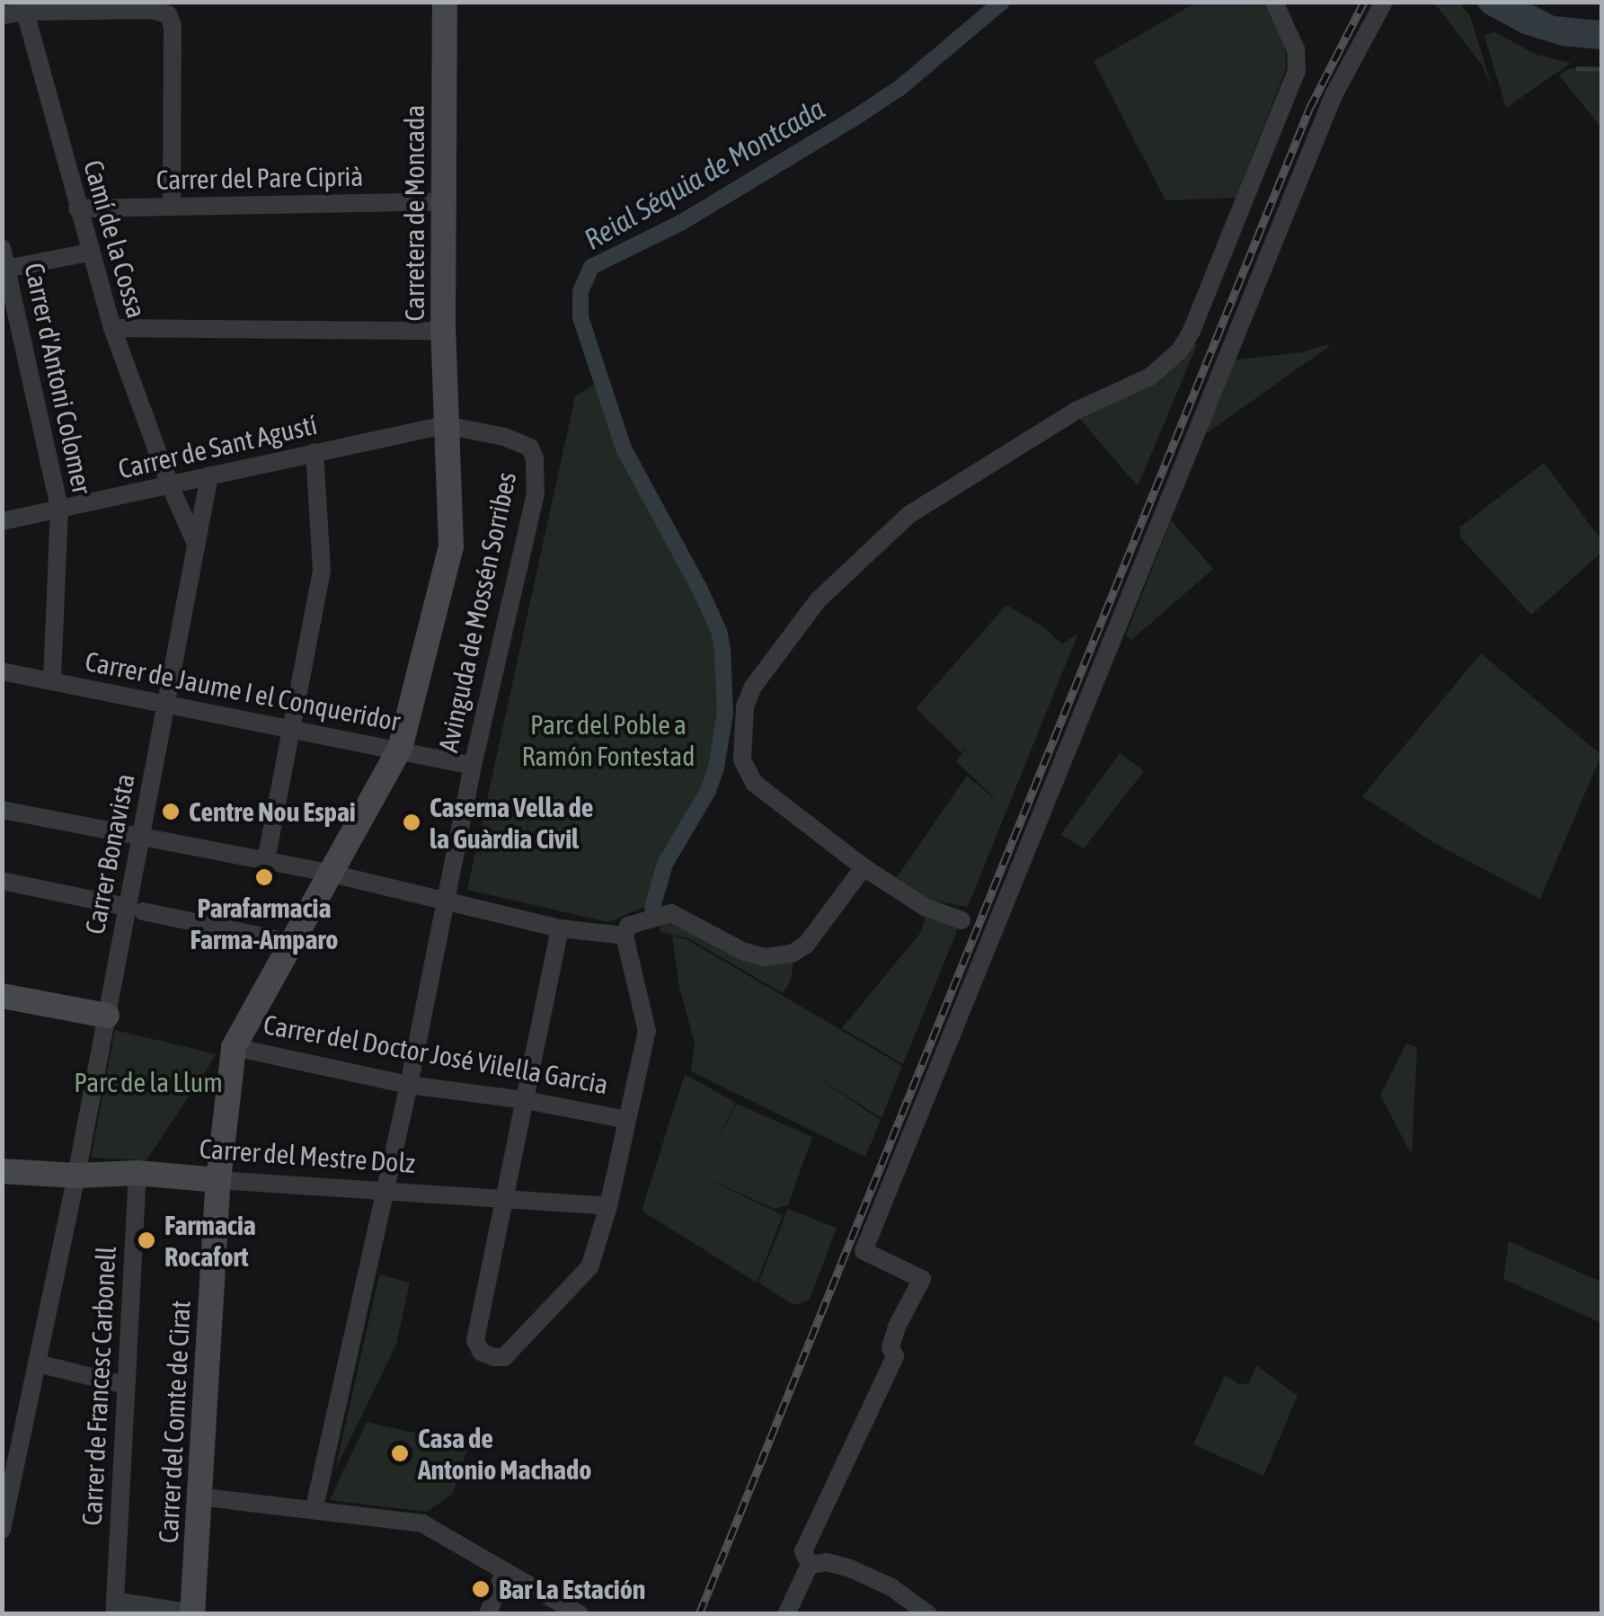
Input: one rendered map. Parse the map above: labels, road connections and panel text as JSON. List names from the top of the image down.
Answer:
{
  "streets": {
    "street": [
      "Carrer del Pare Ciprià",
      "Carretera de Moncada",
      "Camí de la Cossa",
      "Carrer d'Antoni Colomer",
      "Carrer de Sant Agustí",
      "Avinguda de Mossén Sorribes",
      "Carrer de Jaume I el Conqueridor",
      "Carrer Bonavista",
      "Carrer del Doctor José Vilella Garcia",
      "Carrer del Mestre Dolz",
      "Carrer de Francesc Carbonell",
      "Carrer del Comte de Cirat"
    ]
  },
  "crossings": [
    ["Carrer del Pare Ciprià", "Carretera de Moncada"],
    ["Carrer del Pare Ciprià", "Camí de la Cossa"],
    ["Carretera de Moncada", "Carrer de Sant Agustí"],
    ["Carretera de Moncada", "Avinguda de Mossén Sorribes"],
    ["Carretera de Moncada", "Carrer de Jaume I el Conqueridor"],
    ["Carretera de Moncada", "Carrer del Doctor José Vilella Garcia"],
    ["Carretera de Moncada", "Carrer del Comte de Cirat"],
    ["Camí de la Cossa", "Carrer de Sant Agustí"],
    ["Carrer d'Antoni Colomer", "Carrer de Sant Agustí"],
    ["Carrer d'Antoni Colomer", "Carrer de Jaume I el Conqueridor"],
    ["Carrer de Sant Agustí", "Avinguda de Mossén Sorribes"],
    ["Carrer de Sant Agustí", "Carrer Bonavista"],
    ["Avinguda de Mossén Sorribes", "Carrer de Jaume I el Conqueridor"],
    ["Avinguda de Mossén Sorribes", "Carrer del Doctor José Vilella Garcia"],
    ["Avinguda de Mossén Sorribes", "Carrer del Mestre Dolz"],
    ["Carrer de Jaume I el Conqueridor", "Carrer Bonavista"],
    ["Carrer Bonavista", "Carrer del Mestre Dolz"],
    ["Carrer del Doctor José Vilella Garcia", "Carrer del Comte de Cirat"],
    ["Carrer del Mestre Dolz", "Carrer de Francesc Carbonell"],
    ["Carrer del Mestre Dolz", "Carrer del Comte de Cirat"]
  ],
  "water": ["Reial Séquia de Montcada"],
  "parks": ["Parc del Poble a Ramón Fontestad", "Parc de la Llum"],
  "places": [
    "Centre Nou Espai",
    "Caserna Vella de la Guàrdia Civil",
    "Parafarmacia Farma-Amparo",
    "Farmacia Rocafort",
    "Casa de Antonio Machado",
    "Bar La Estación"
  ]
}
